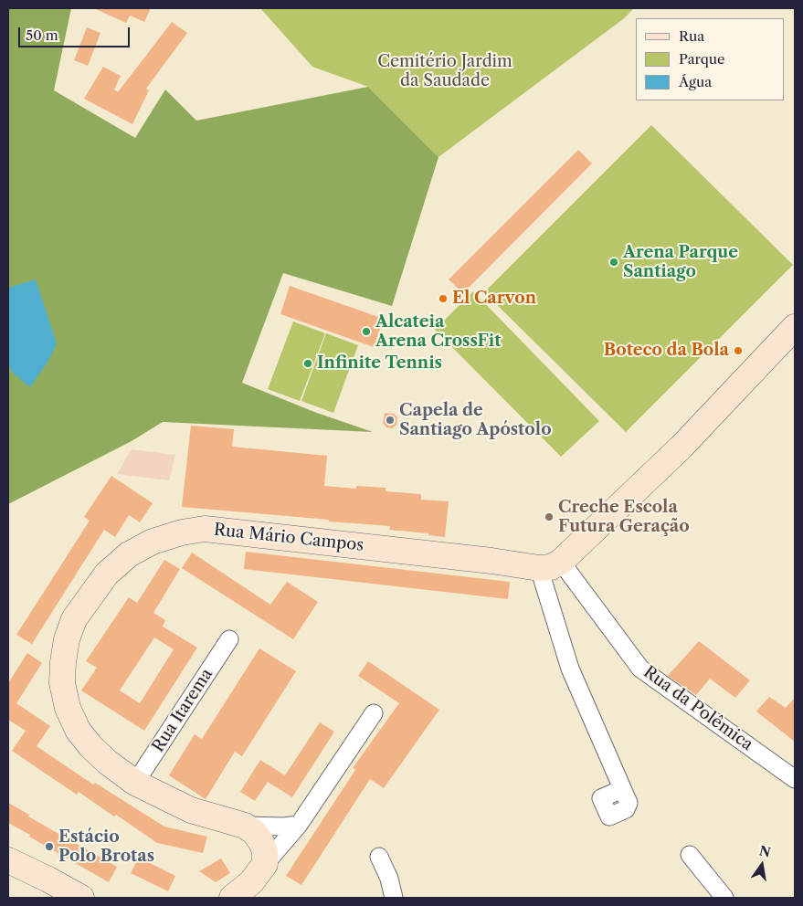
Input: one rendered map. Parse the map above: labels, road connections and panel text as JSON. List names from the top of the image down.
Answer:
{
  "streets": {
    "main road": ["Rua Mário Campos"],
    "street": ["Rua da Polêmica", "Rua Itarema"]
  },
  "crossings": [
    ["Rua Mário Campos", "Rua da Polêmica"],
    ["Rua Mário Campos", "Rua Itarema"]
  ],
  "parks": ["Cemitério Jardim da Saudade"],
  "places": [
    "Arena Parque Santiago",
    "El Carvon",
    "Alcateia Arena CrossFit",
    "Boteco da Bola",
    "Infinite Tennis",
    "Capela de Santiago Apóstolo",
    "Creche Escola Futura Geração",
    "Estácio Polo Brotas"
  ],
  "legend": ["Rua", "Parque", "Água"],
  "scale_bar": "50 m",
  "north": "top"
}
